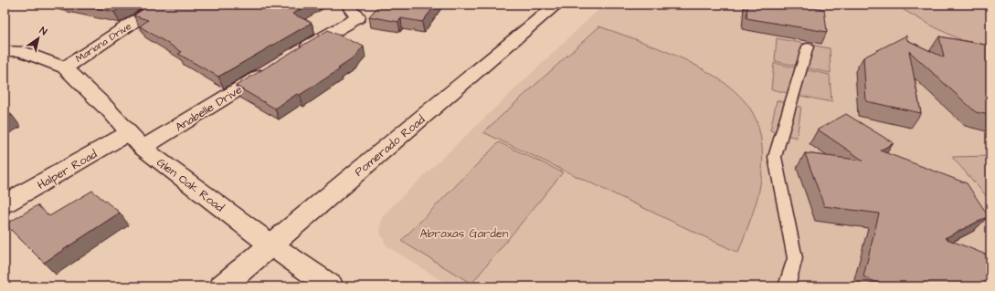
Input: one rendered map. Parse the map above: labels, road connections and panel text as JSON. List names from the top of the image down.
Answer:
{
  "streets": {
    "street": [
      "Mariana Drive",
      "Anabelle Drive",
      "Pomerado Road",
      "Halper Road",
      "Glen Oak Road"
    ]
  },
  "crossings": [
    ["Mariana Drive", "Glen Oak Road"],
    ["Anabelle Drive", "Halper Road"],
    ["Anabelle Drive", "Glen Oak Road"],
    ["Pomerado Road", "Glen Oak Road"],
    ["Halper Road", "Glen Oak Road"]
  ],
  "parks": ["Abraxas Garden"],
  "north": "top right"
}
